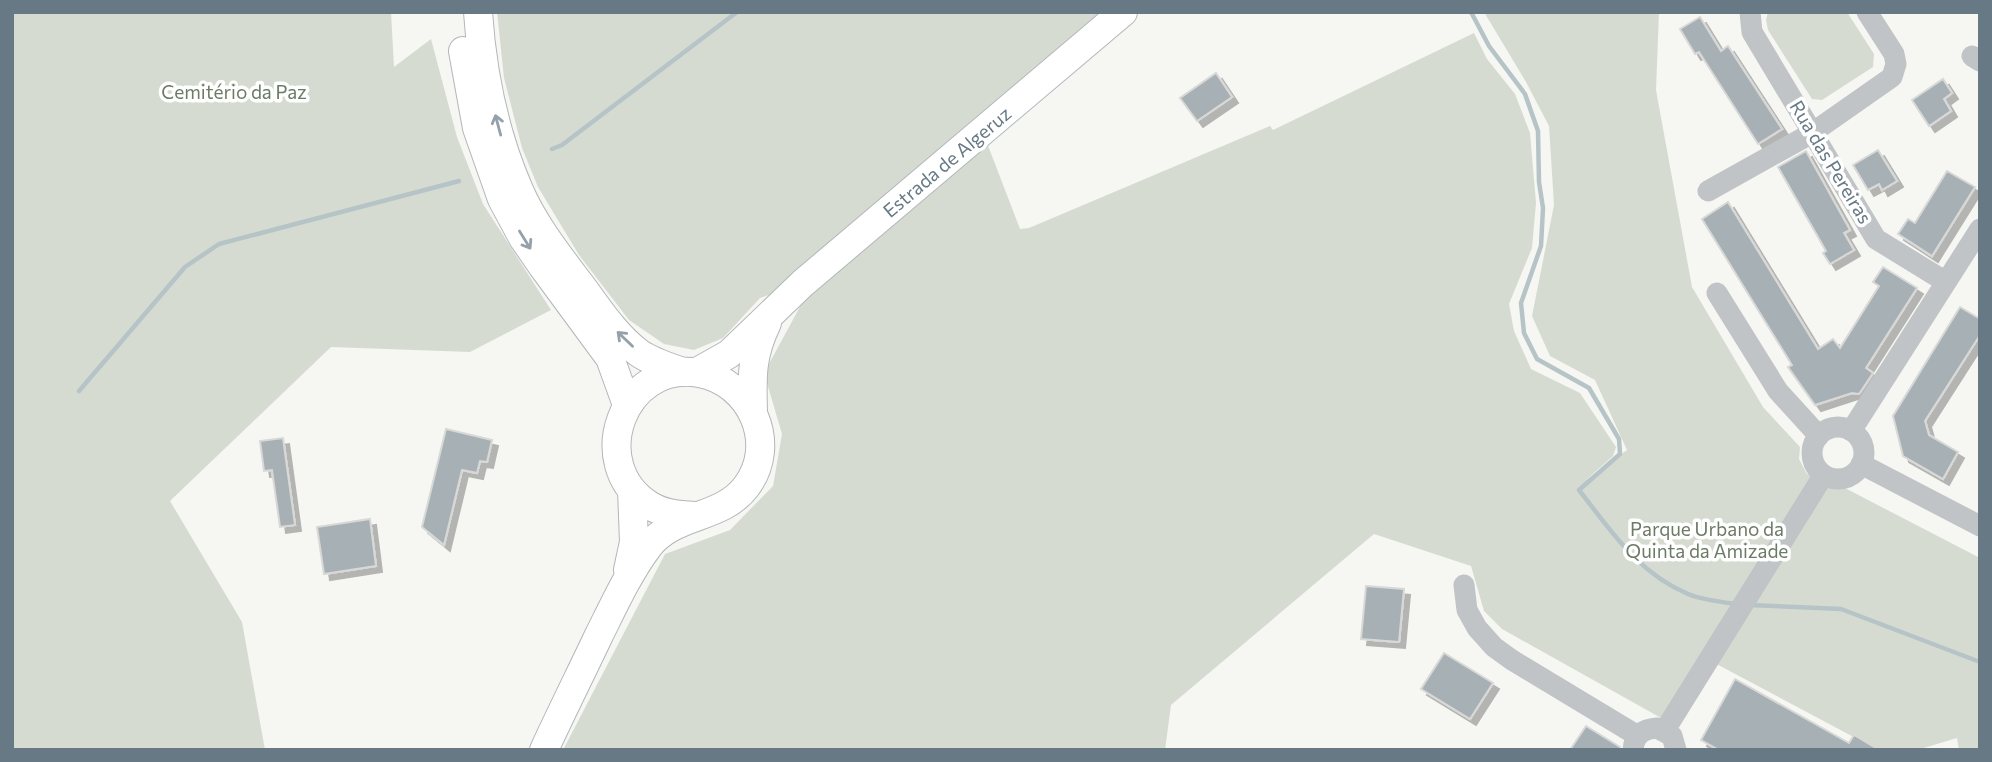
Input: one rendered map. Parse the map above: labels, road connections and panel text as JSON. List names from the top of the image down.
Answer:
{
  "streets": {
    "main road": ["Estrada de Algeruz"],
    "street": ["Rua das Pereiras"]
  },
  "parks": ["Cemitério da Paz", "Parque Urbano da Quinta da Amizade"]
}
